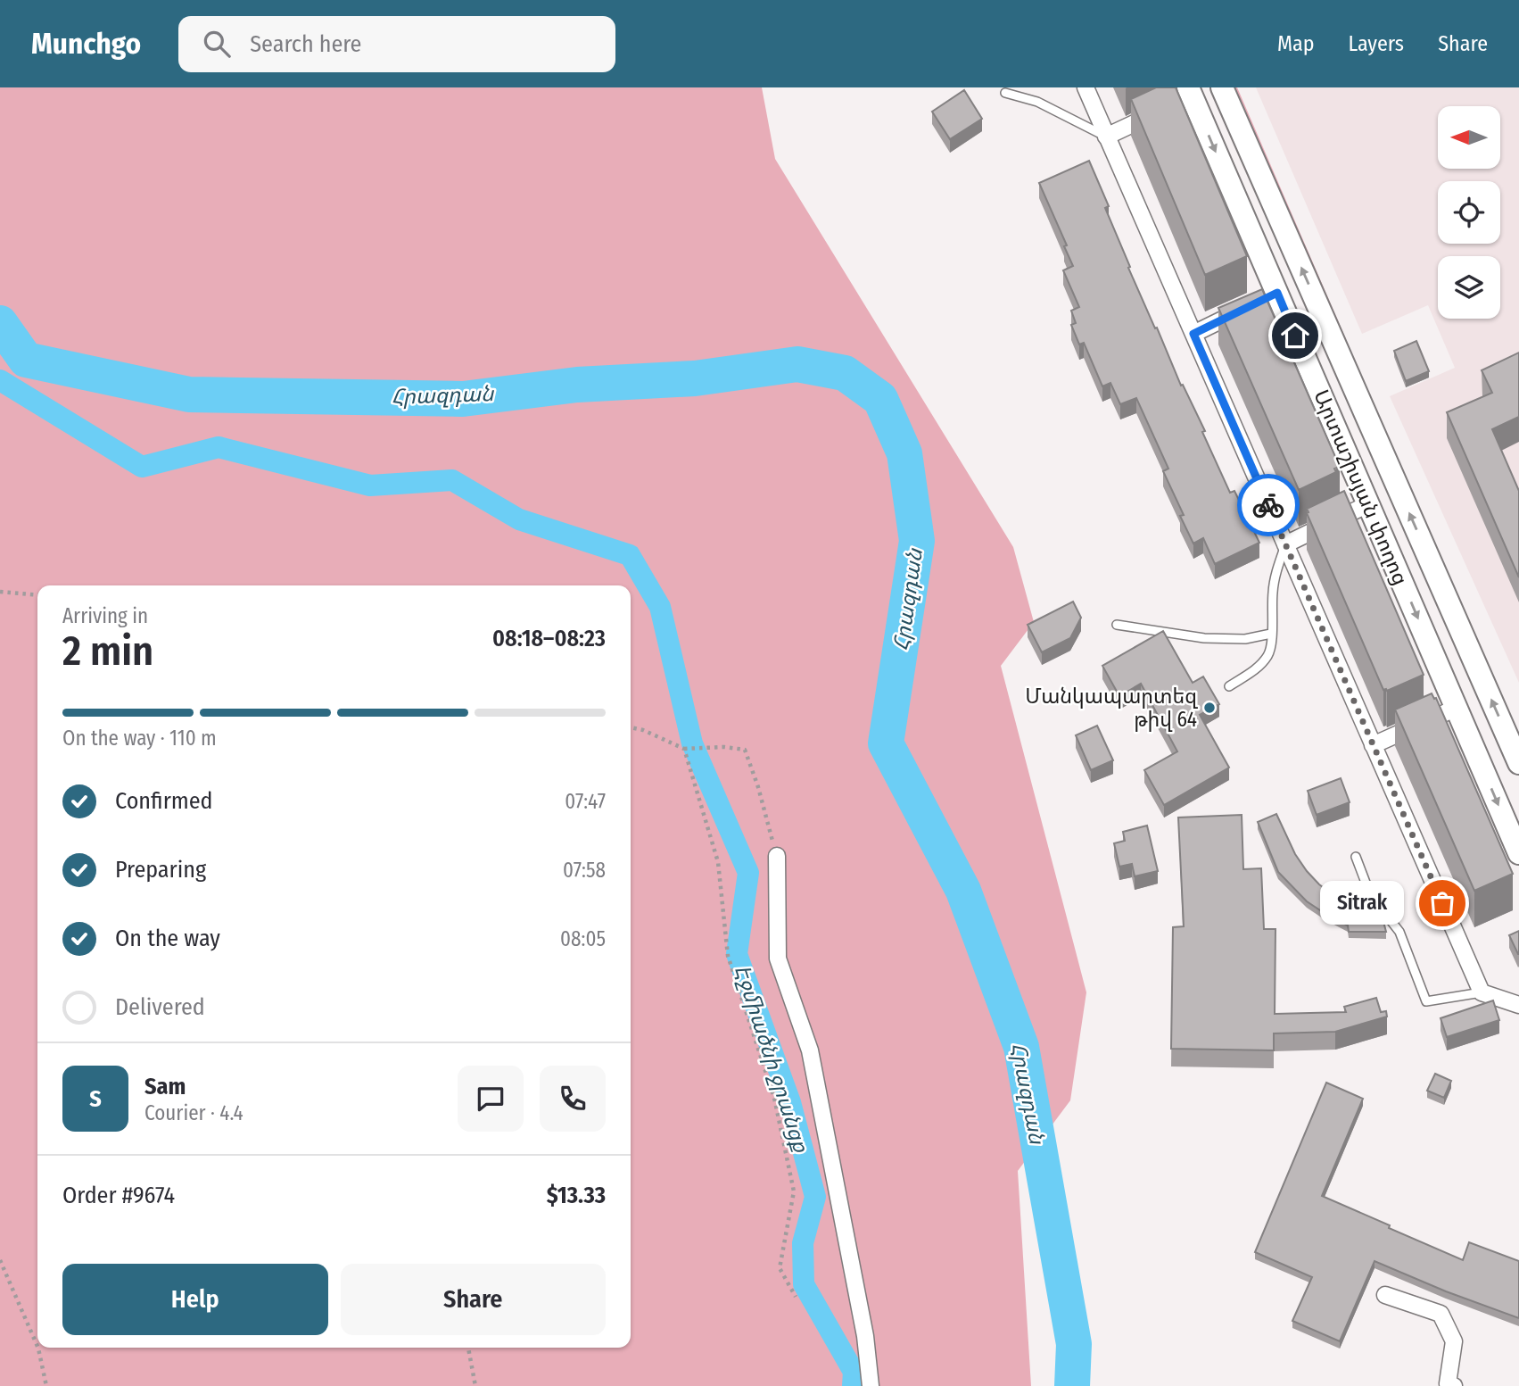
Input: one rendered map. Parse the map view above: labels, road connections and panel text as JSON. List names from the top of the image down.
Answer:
{
  "streets": {
    "main road": ["Արտաշիսյան փողոց"]
  },
  "water": ["Հրազդան", "Էջմիածնի ջրանցք"],
  "places": ["Մանկապարտեզ թիվ 64", "Sitrak"],
  "north": "left",
  "page": {
    "header": "Munchgo",
    "search": "Search here",
    "nav": ["Map", "Layers", "Share"],
    "heading": ["2 min", "Arriving in", "08:18–08:23"],
    "panel": [
      "Sam",
      "Courier · 4.4",
      "Order #9674",
      "$13.33"
    ],
    "bar": "On the way · 110 m",
    "list": [
      ["Confirmed", "07:47"],
      ["Preparing", "07:58"],
      ["On the way", "08:05"],
      "Delivered"
    ],
    "bubble": "Sitrak",
    "round": "S",
    "buttons": ["Help", "Share"]
  }
}
